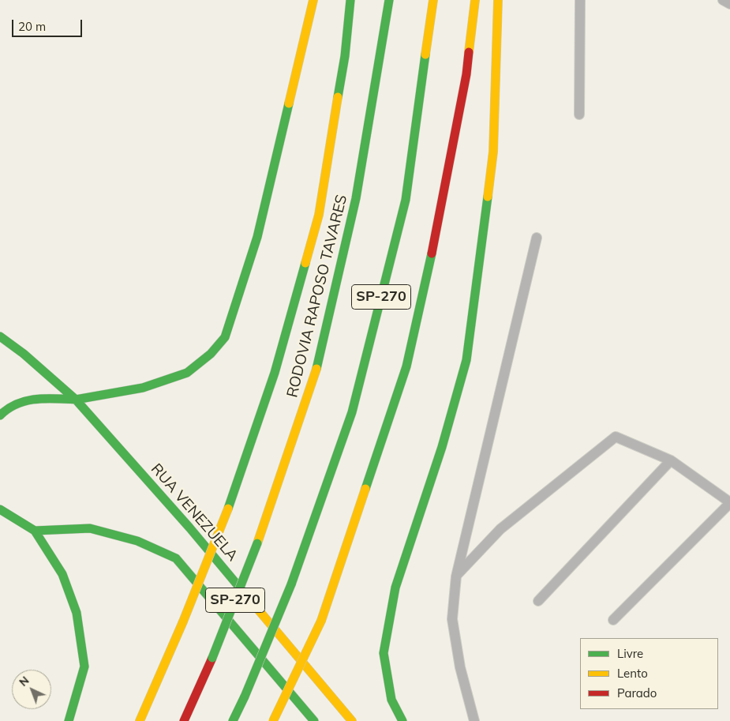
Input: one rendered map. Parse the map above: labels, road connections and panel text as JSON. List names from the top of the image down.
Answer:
{
  "streets": {
    "main road": ["RODOVIA RAPOSO TAVARES", "SP-270", "RUA VENEZUELA"]
  },
  "legend": ["Livre", "Lento", "Parado"],
  "scale_bar": "20 m",
  "north": "top left"
}
